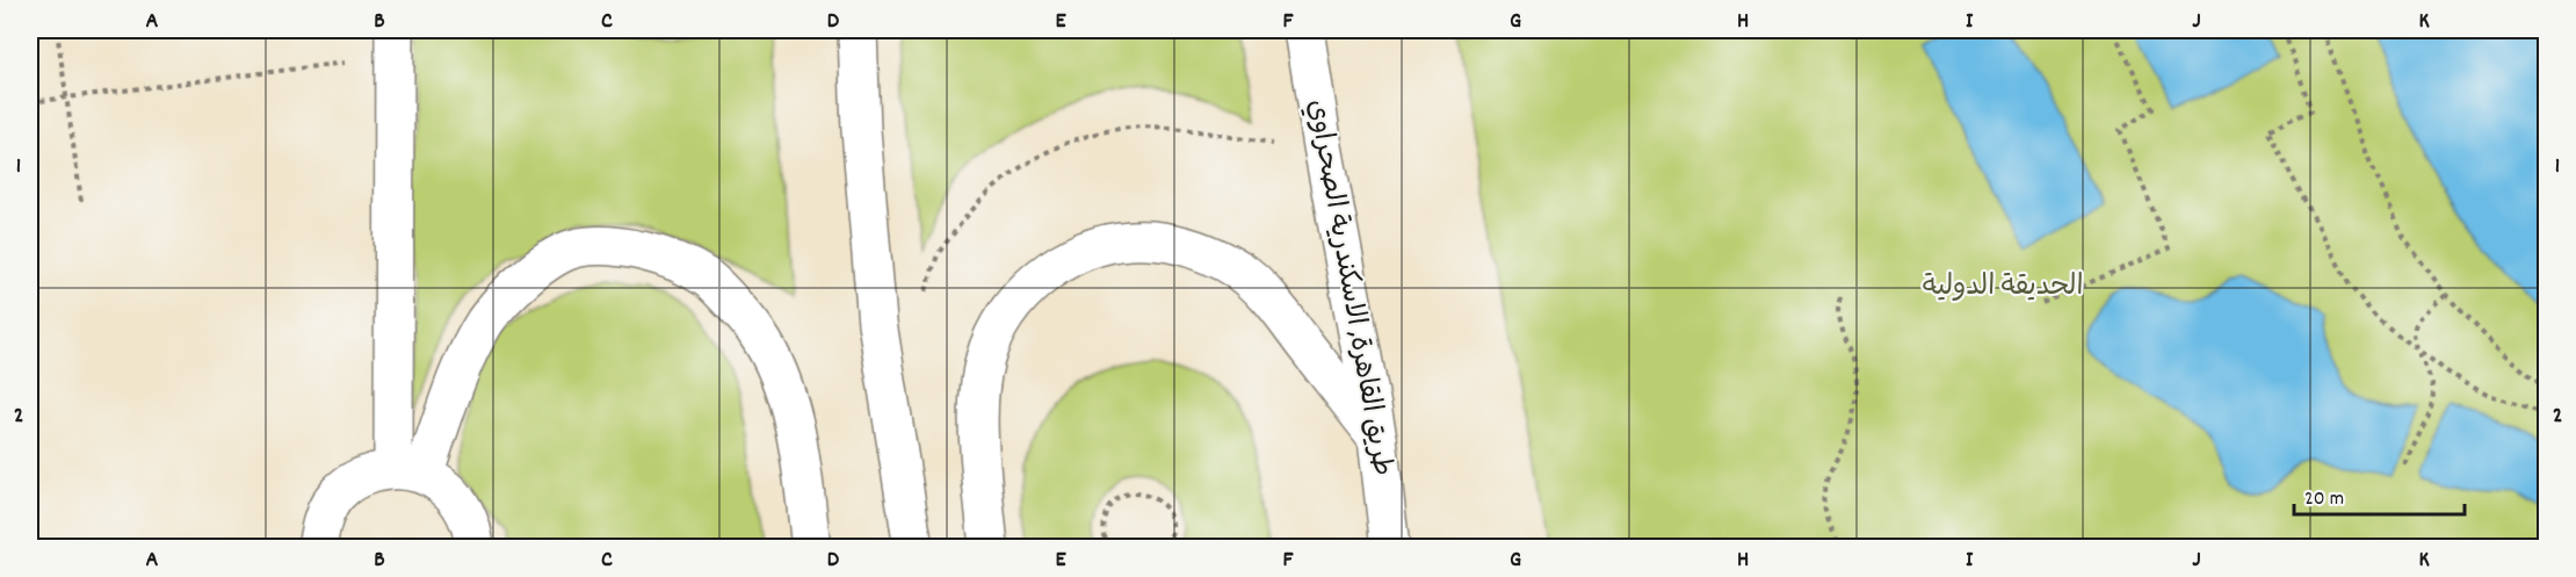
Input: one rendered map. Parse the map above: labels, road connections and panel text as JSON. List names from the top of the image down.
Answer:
{
  "streets": {
    "main road": ["طريق القاهرة, الاسكندرية الصحراوي"]
  },
  "parks": ["الحديقة الدولية"],
  "scale_bar": "20 m",
  "grid": {
    "columns": [
      "A",
      "B",
      "C",
      "D",
      "E",
      "F",
      "G",
      "H",
      "I",
      "J",
      "K"
    ],
    "rows": ["1", "2"]
  }
}
